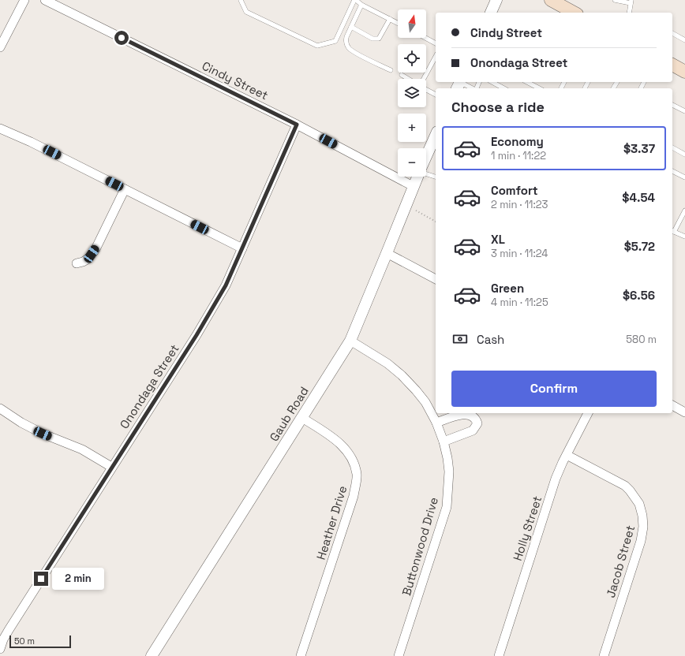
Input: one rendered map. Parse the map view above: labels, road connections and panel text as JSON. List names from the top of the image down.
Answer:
{
  "streets": {
    "street": [
      "Cindy Street",
      "Onondaga Street",
      "Gaub Road",
      "Heather Drive",
      "Holly Street",
      "Buttonwood Drive",
      "Jacob Street"
    ]
  },
  "crossings": [
    ["Cindy Street", "Onondaga Street"],
    ["Cindy Street", "Gaub Road"],
    ["Gaub Road", "Heather Drive"],
    ["Gaub Road", "Buttonwood Drive"],
    ["Holly Street", "Jacob Street"]
  ],
  "scale_bar": "50 m",
  "north": "top",
  "page": {
    "map_buttons": ["+", "−"],
    "banner": ["Cindy Street", "Onondaga Street"],
    "heading": "Choose a ride",
    "list": [
      {
        "name": "Economy",
        "note": "1 min · 11:22",
        "value": "$3.37"
      },
      {
        "name": "Comfort",
        "note": "2 min · 11:23",
        "value": "$4.54"
      },
      {
        "name": "XL",
        "note": "3 min · 11:24",
        "value": "$5.72"
      },
      {
        "name": "Green",
        "note": "4 min · 11:25",
        "value": "$6.56"
      }
    ],
    "pay": ["Cash", "580 m"],
    "buttons": "Confirm",
    "bubble": "2 min",
    "scale": "50 m"
  }
}
